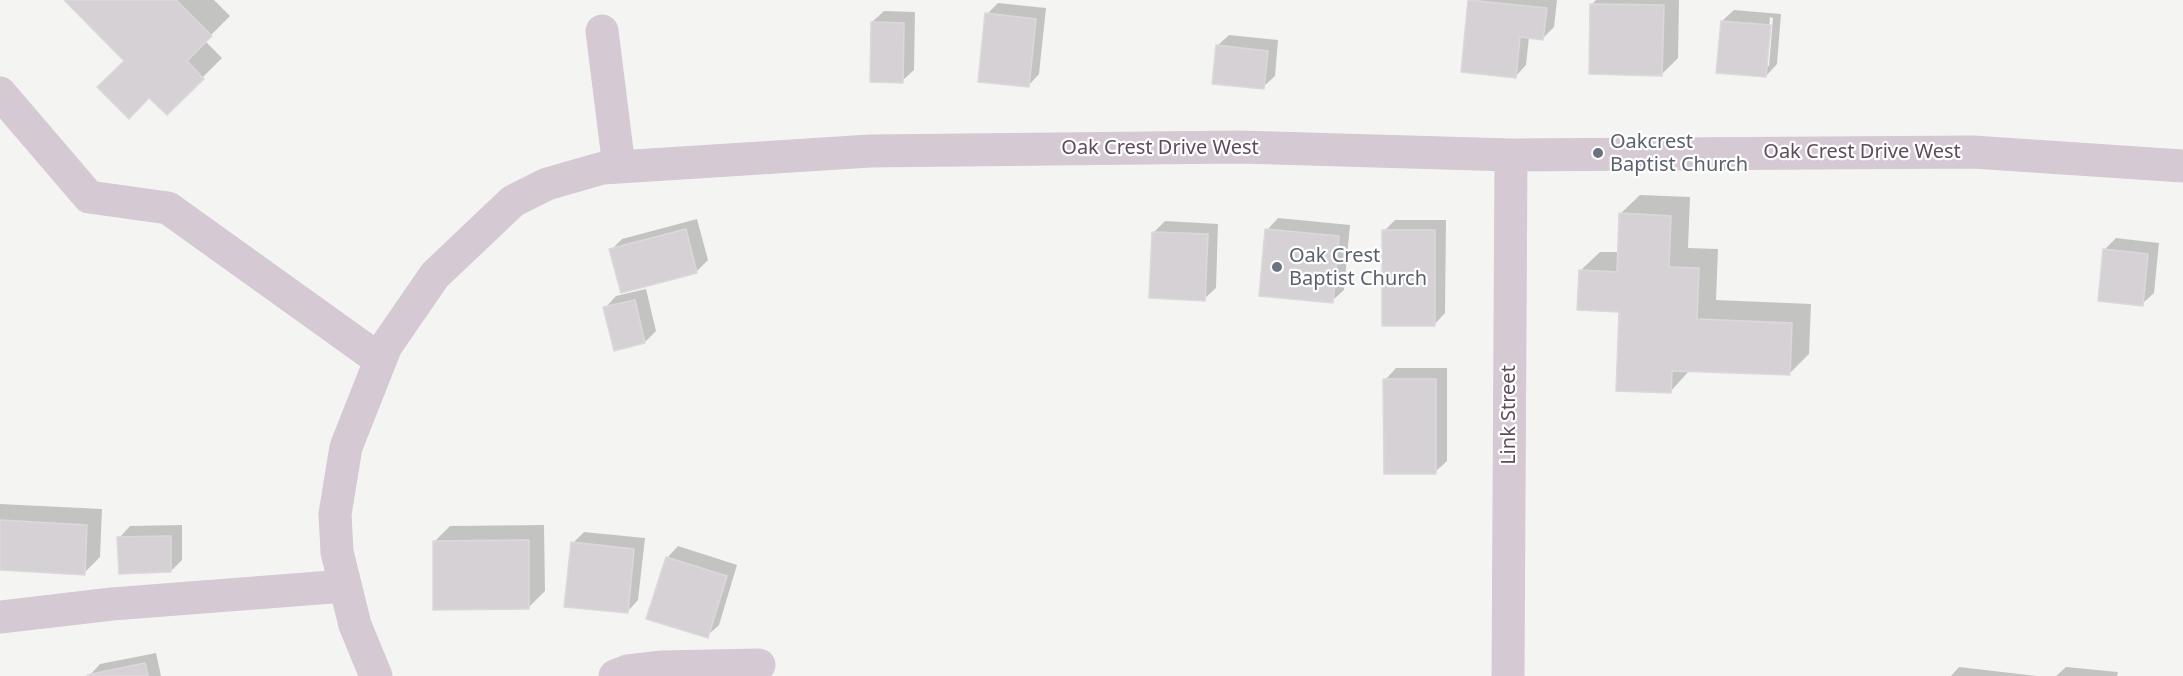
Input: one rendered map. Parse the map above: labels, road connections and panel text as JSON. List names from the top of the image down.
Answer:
{
  "streets": {
    "street": ["Oak Crest Drive West", "Link Street"]
  },
  "crossings": [
    ["Oak Crest Drive West", "Link Street"]
  ],
  "places": ["Oakcrest Baptist Church", "Oak Crest Baptist Church"]
}
